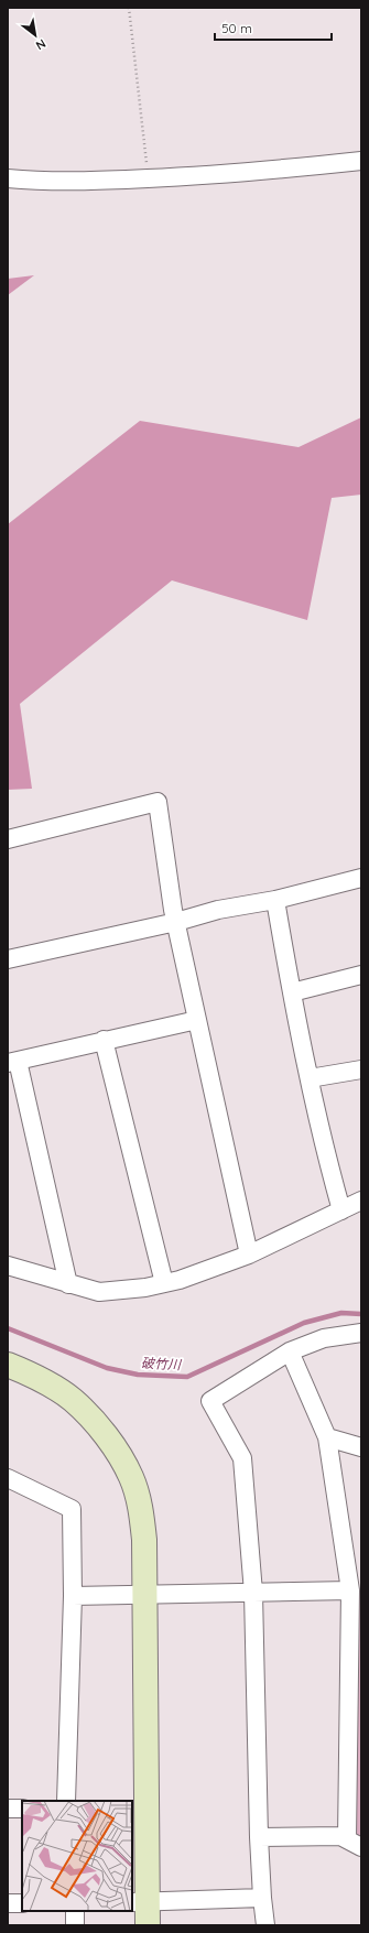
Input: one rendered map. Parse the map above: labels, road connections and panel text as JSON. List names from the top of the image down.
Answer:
{
  "water": ["破竹川"],
  "scale_bar": "50 m",
  "north": "bottom right"
}
